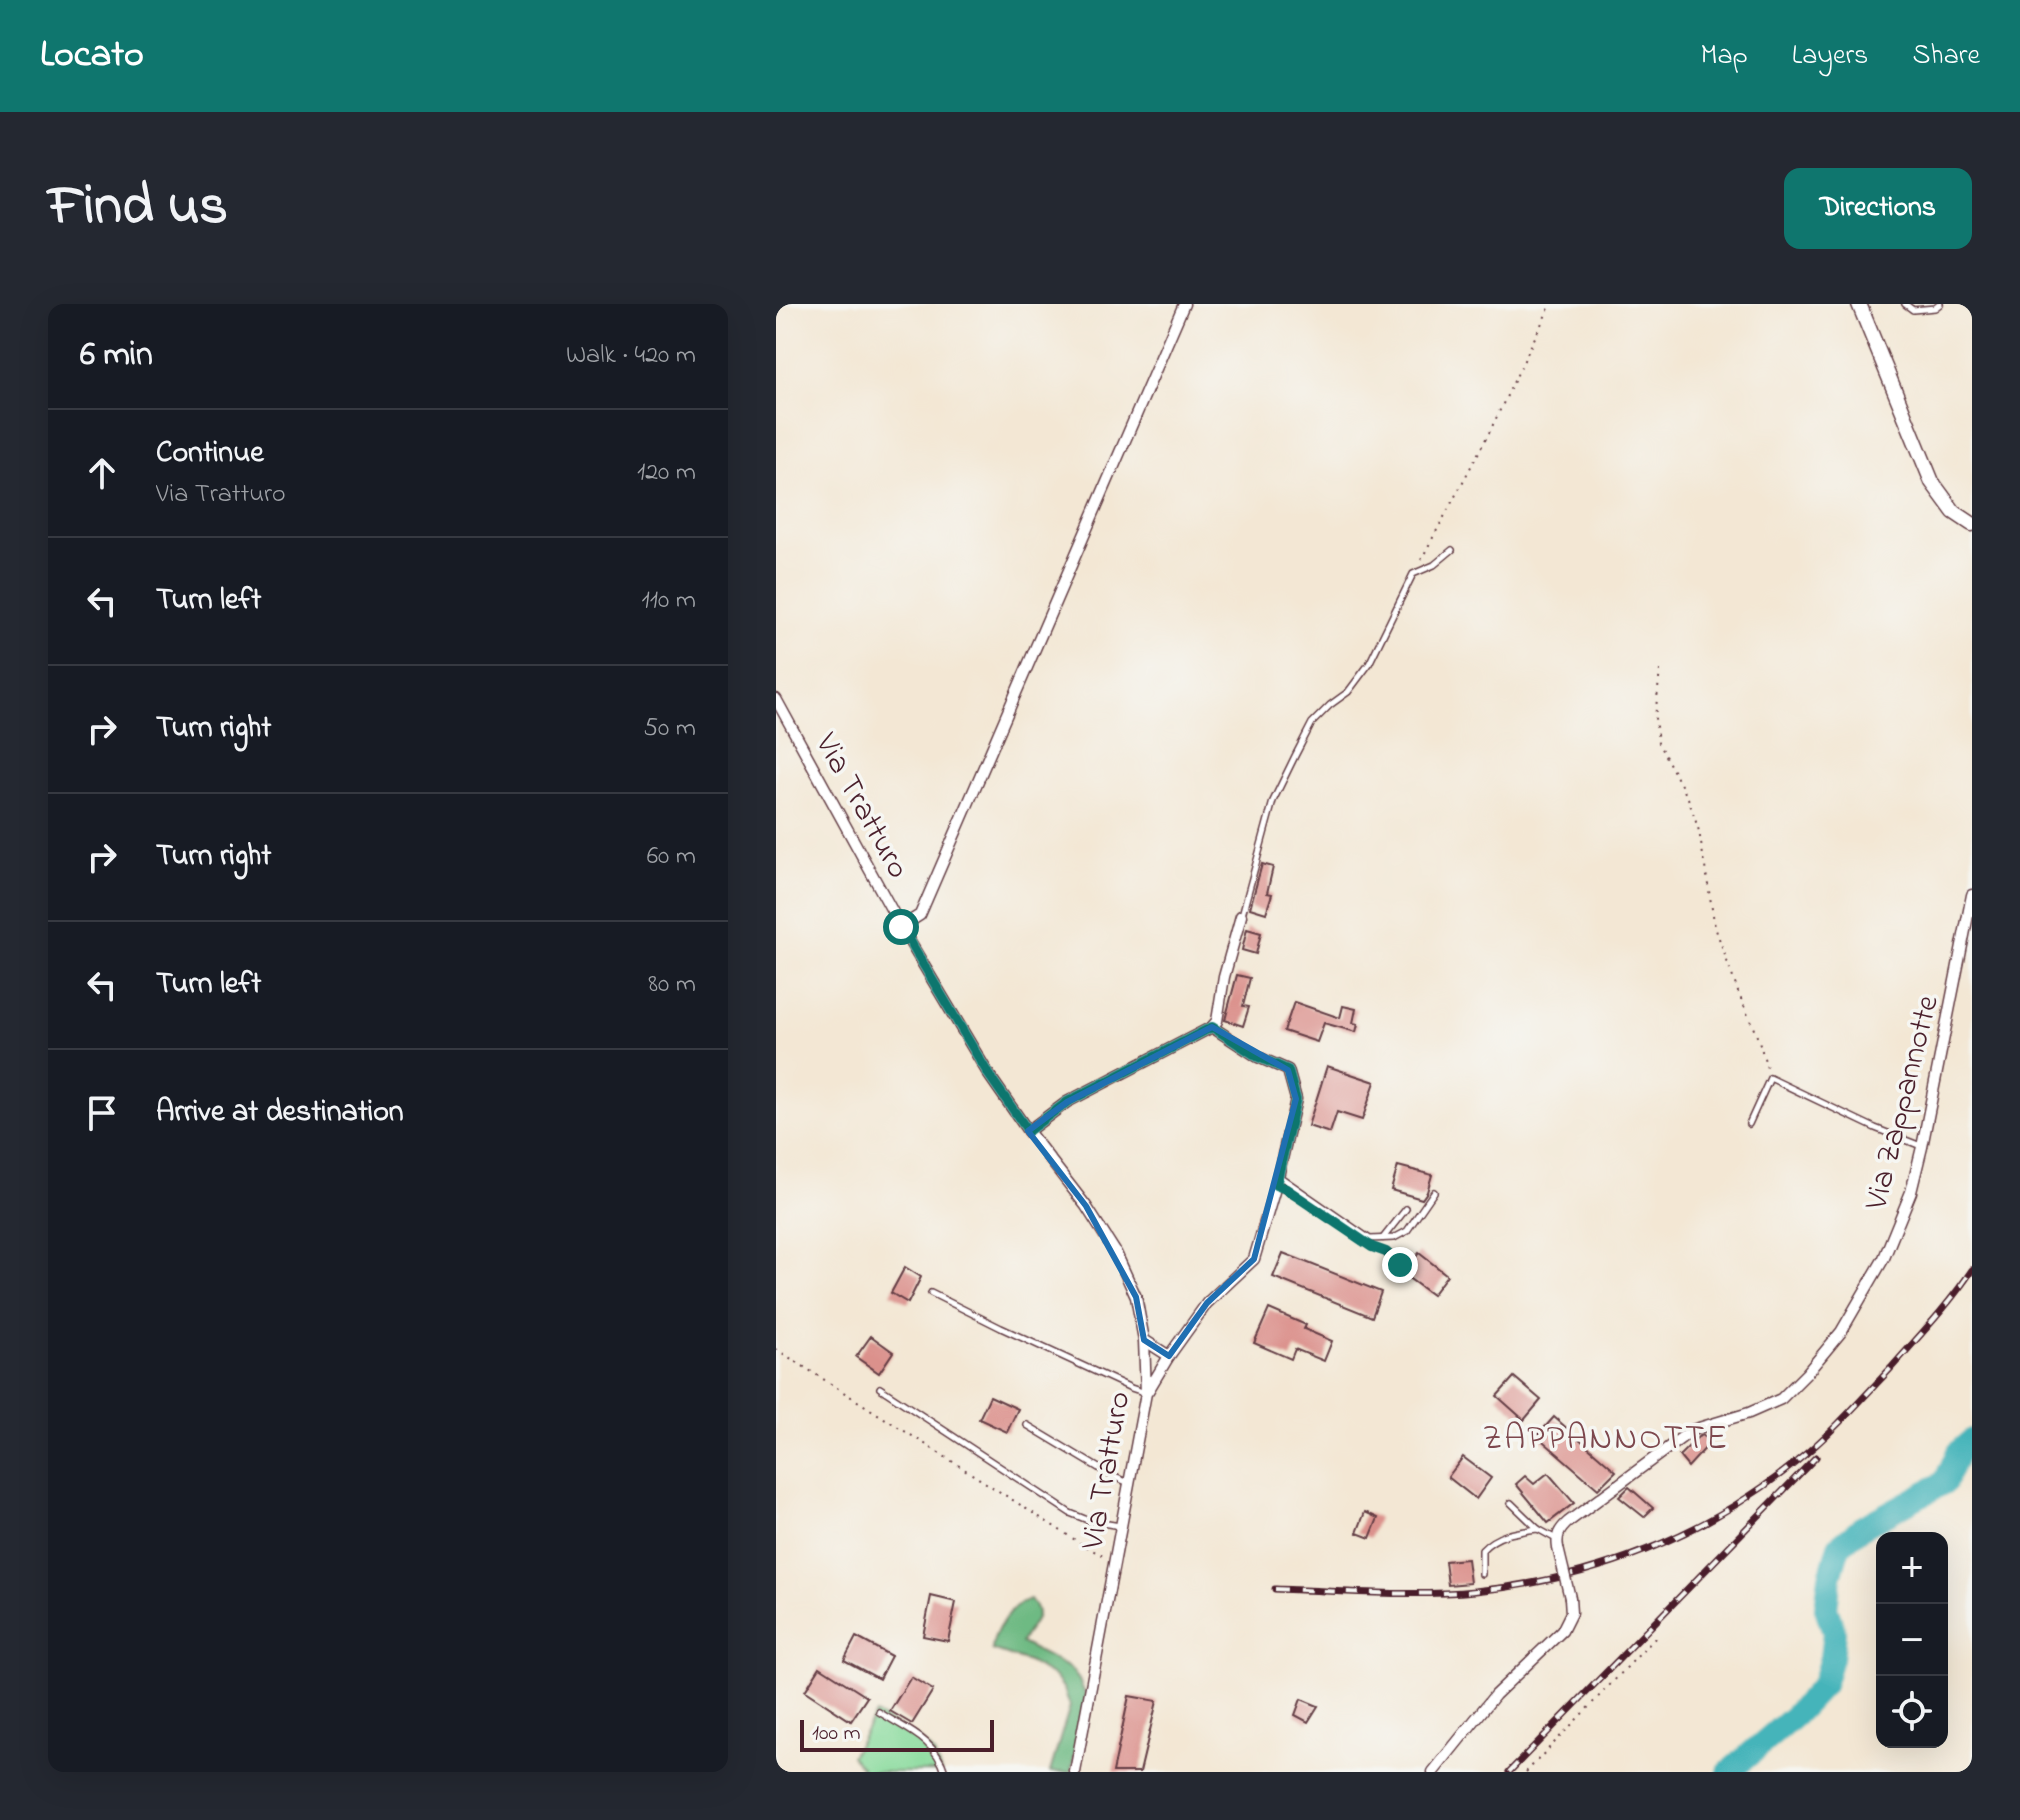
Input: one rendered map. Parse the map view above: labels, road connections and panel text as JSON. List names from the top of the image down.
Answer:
{
  "streets": {
    "street": ["Via Tratturo", "Via Zappannotte"]
  },
  "districts": ["ZAPPANNOTTE"],
  "scale_bar": "100 m",
  "page": {
    "header": "Locato",
    "nav": ["Map", "Layers", "Share"],
    "title": "Find us",
    "buttons": "Directions",
    "heading": ["6 min", "Walk · 420 m"],
    "list": [
      ["Continue", "Via Tratturo", "120 m"],
      ["Turn left", "110 m"],
      ["Turn right", "50 m"],
      ["Turn right", "60 m"],
      ["Turn left", "80 m"],
      "Arrive at destination"
    ],
    "map_buttons": ["+", "−"],
    "scale": "100 m"
  }
}
